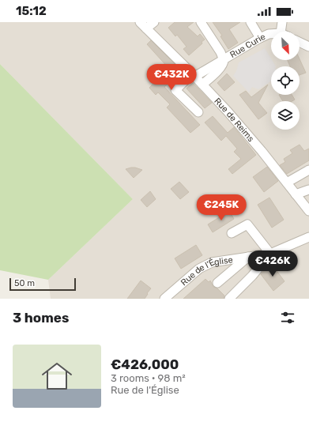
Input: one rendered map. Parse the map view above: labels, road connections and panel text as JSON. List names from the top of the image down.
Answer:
{
  "streets": {
    "street": ["Rue Curie", "Rue de Reims", "Rue de l'Église"]
  },
  "crossings": [
    ["Rue Curie", "Rue de Reims"]
  ],
  "scale_bar": "50 m",
  "north": "bottom right",
  "page": {
    "status": "15:12",
    "price": ["€432K", "€245K", "€426K"],
    "scale": "50 m",
    "heading": "3 homes",
    "list": [
      {
        "name": "€426,000",
        "note": "3 rooms · 98 m² · Rue de l'Église"
      }
    ]
  }
}
